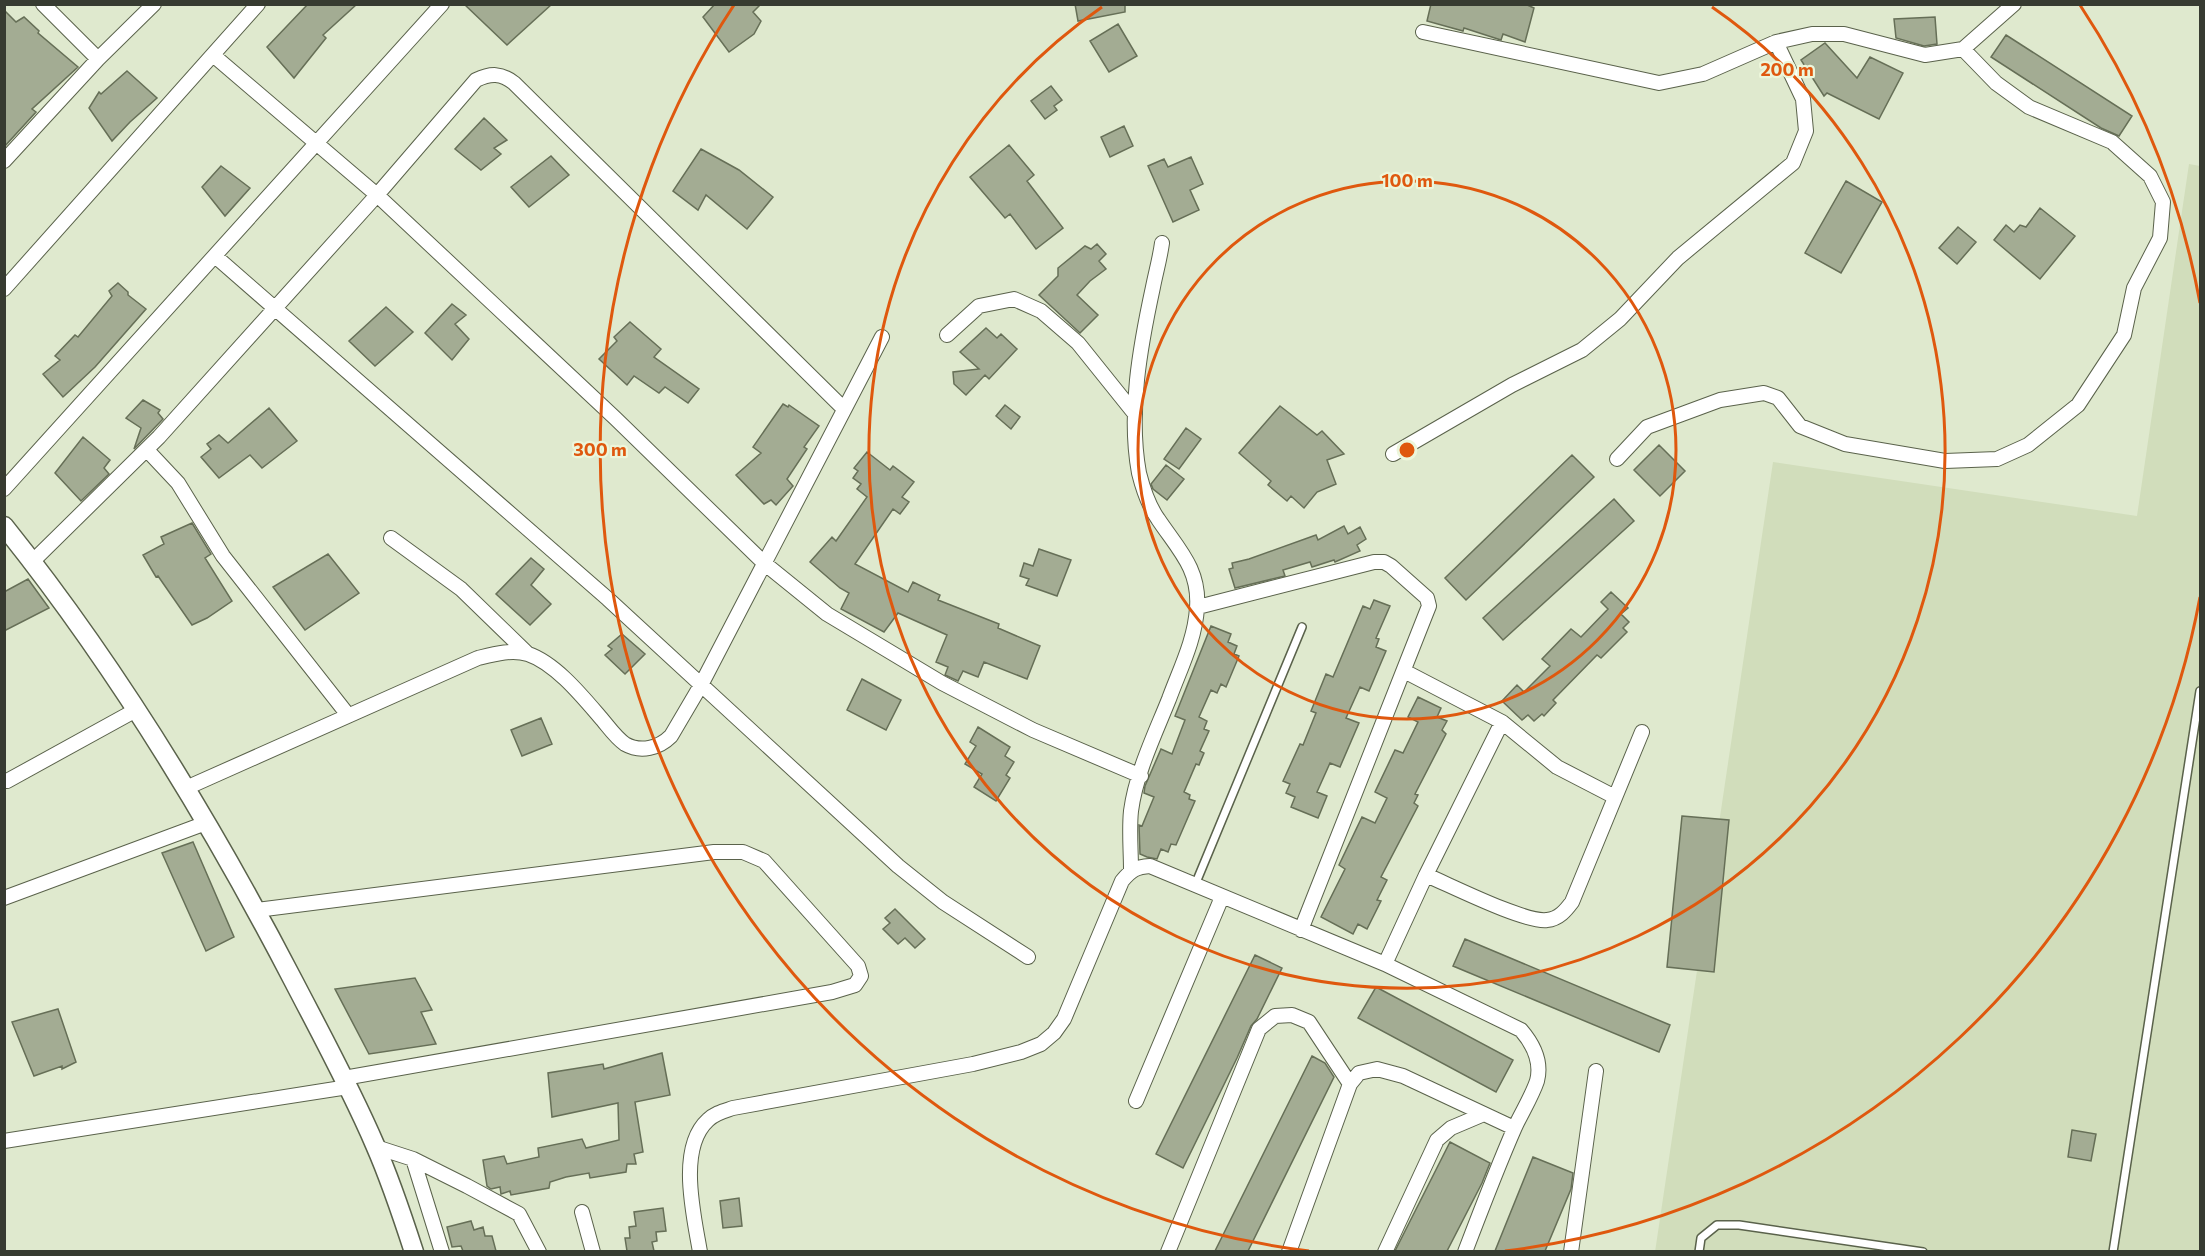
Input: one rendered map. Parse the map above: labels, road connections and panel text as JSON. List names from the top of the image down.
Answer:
{
  "rings": ["200 m", "100 m", "300 m"]
}
